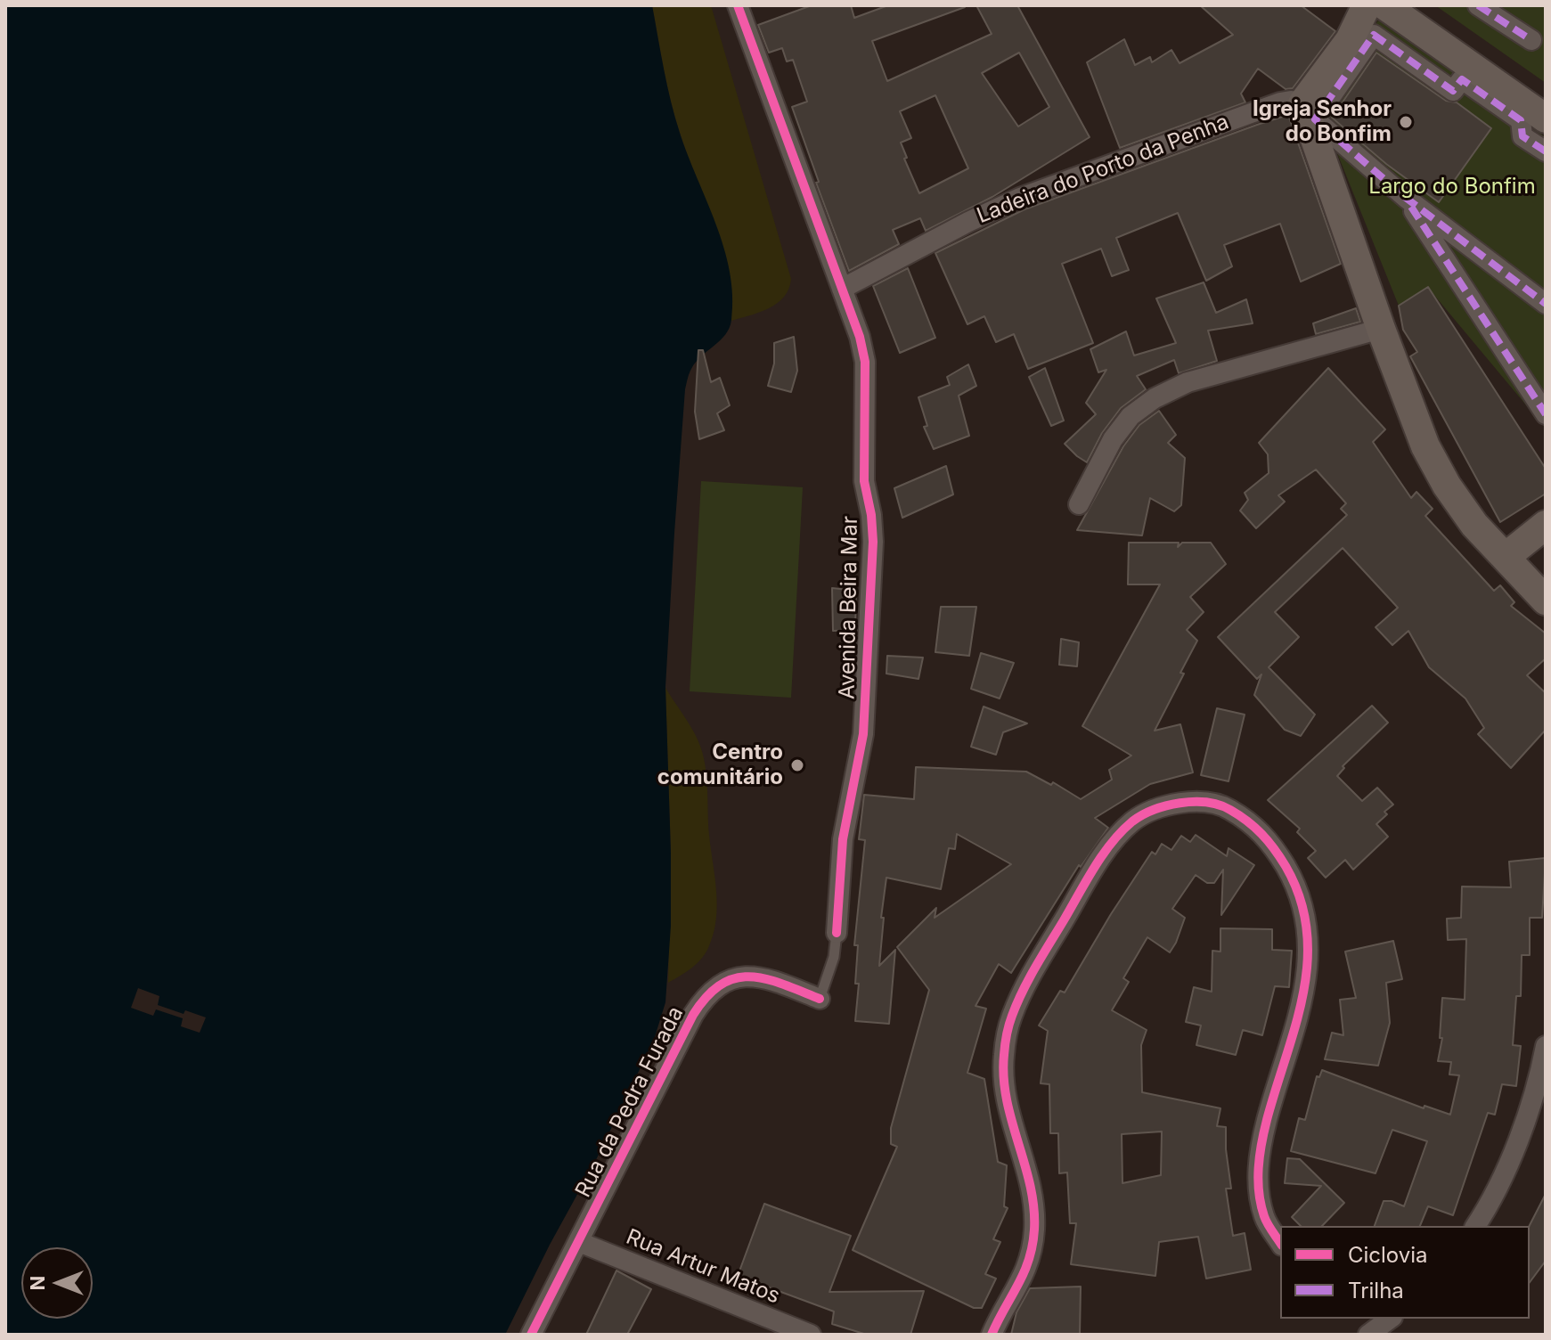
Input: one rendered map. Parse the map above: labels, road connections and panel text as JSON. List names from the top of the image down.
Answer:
{
  "streets": {
    "street": [
      "Ladeira do Porto da Penha",
      "Avenida Beira Mar",
      "Rua da Pedra Furada",
      "Rua Artur Matos"
    ]
  },
  "crossings": [
    ["Ladeira do Porto da Penha", "Avenida Beira Mar"],
    ["Rua da Pedra Furada", "Rua Artur Matos"]
  ],
  "parks": ["Largo do Bonfim"],
  "places": ["Igreja Senhor do Bonfim", "Centro comunitário"],
  "legend": ["Ciclovia", "Trilha"],
  "north": "left"
}
